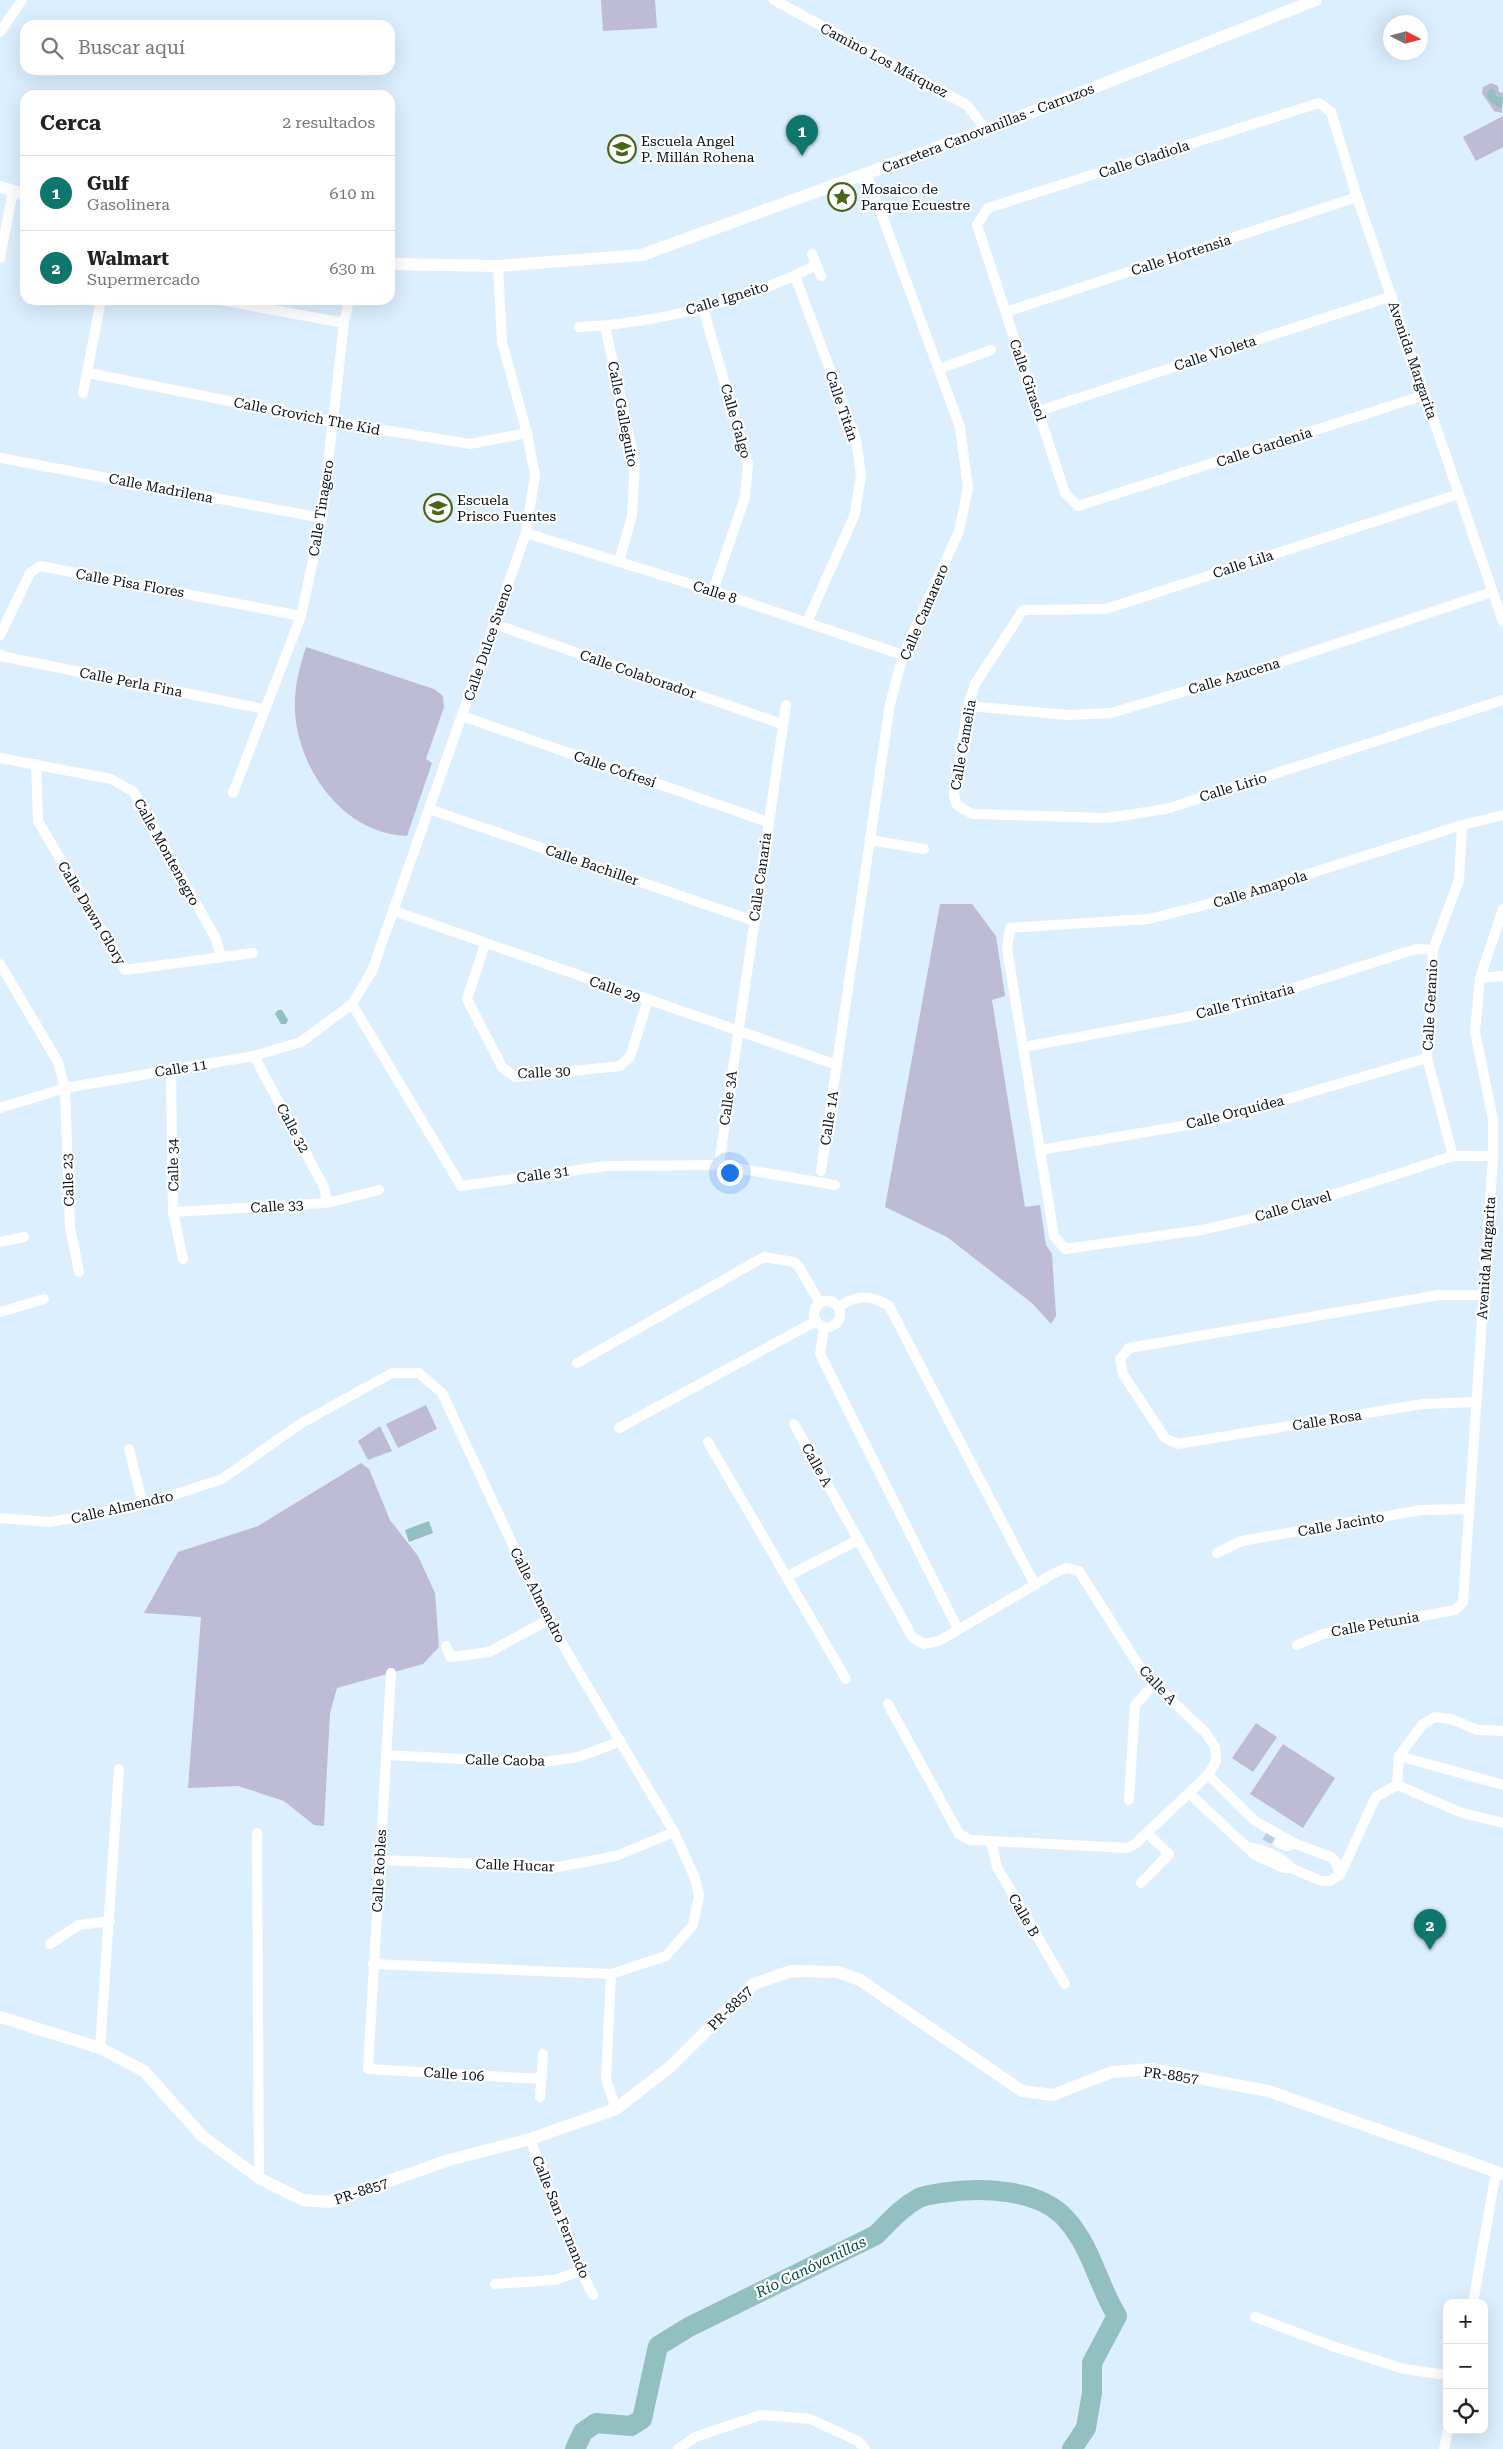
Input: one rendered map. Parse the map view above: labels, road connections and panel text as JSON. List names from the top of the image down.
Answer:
{
  "streets": {
    "street": [
      "Camino Los Márquez",
      "Carretera Canovanillas - Carruzos",
      "Calle Gladiola",
      "Calle Hortensia",
      "Calle Igneito",
      "Calle Violeta",
      "Avenida Margarita",
      "Calle Girasol",
      "Calle Titán",
      "Calle Galleguito",
      "Calle Grovich The Kid",
      "Calle Galgo",
      "Calle Gardenia",
      "Calle Madrilena",
      "Calle Tinagero",
      "Calle Lila",
      "Calle Pisa Flores",
      "Calle 8",
      "Calle Camarero",
      "Calle Dulce Sueno",
      "Calle Colaborador",
      "Calle Azucena",
      "Calle Perla Fina",
      "Calle Camelia",
      "Calle Cofresí",
      "Calle Lirio",
      "Calle Montenegro",
      "Calle Bachiller",
      "Calle Canaria",
      "Calle Amapola",
      "Calle Dawn Glory",
      "Calle 29",
      "Calle Trinitaria",
      "Calle Geranio",
      "Calle 11",
      "Calle 30",
      "Calle 3A",
      "Calle Orquídea",
      "Calle 1A",
      "Calle 32",
      "Calle 34",
      "Calle 31",
      "Calle 23",
      "Calle 33",
      "Calle Clavel",
      "Calle Rosa",
      "Calle A",
      "Calle Almendro",
      "Calle Jacinto",
      "Calle Petunia",
      "Calle Caoba",
      "Calle Hucar",
      "Calle Robles",
      "Calle B",
      "PR-8857",
      "Calle 106",
      "Calle San Fernando"
    ]
  },
  "crossings": [
    ["Camino Los Márquez", "Carretera Canovanillas - Carruzos"],
    ["Carretera Canovanillas - Carruzos", "Calle Camarero"],
    ["Carretera Canovanillas - Carruzos", "Calle Dulce Sueno"],
    ["Calle Gladiola", "Avenida Margarita"],
    ["Calle Gladiola", "Calle Girasol"],
    ["Calle Hortensia", "Avenida Margarita"],
    ["Calle Hortensia", "Calle Girasol"],
    ["Calle Igneito", "Calle Titán"],
    ["Calle Igneito", "Calle Galleguito"],
    ["Calle Igneito", "Calle Galgo"],
    ["Calle Violeta", "Avenida Margarita"],
    ["Calle Violeta", "Calle Girasol"],
    ["Avenida Margarita", "Calle Gardenia"],
    ["Avenida Margarita", "Calle Lila"],
    ["Avenida Margarita", "Calle Azucena"],
    ["Avenida Margarita", "Calle Clavel"],
    ["Avenida Margarita", "Calle Rosa"],
    ["Avenida Margarita", "Calle Jacinto"],
    ["Avenida Margarita", "Calle Petunia"],
    ["Calle Girasol", "Calle Gardenia"],
    ["Calle Titán", "Calle 8"],
    ["Calle Galleguito", "Calle 8"],
    ["Calle Grovich The Kid", "Calle Tinagero"],
    ["Calle Grovich The Kid", "Calle Dulce Sueno"],
    ["Calle Galgo", "Calle 8"],
    ["Calle Madrilena", "Calle Tinagero"],
    ["Calle Tinagero", "Calle Pisa Flores"],
    ["Calle Tinagero", "Calle Perla Fina"],
    ["Calle Lila", "Calle Camelia"],
    ["Calle 8", "Calle Camarero"],
    ["Calle 8", "Calle Dulce Sueno"],
    ["Calle Camarero", "Calle 29"],
    ["Calle Camarero", "Calle 1A"],
    ["Calle Dulce Sueno", "Calle Colaborador"],
    ["Calle Dulce Sueno", "Calle Cofresí"],
    ["Calle Dulce Sueno", "Calle Bachiller"],
    ["Calle Dulce Sueno", "Calle 29"],
    ["Calle Dulce Sueno", "Calle 11"],
    ["Calle Dulce Sueno", "Calle 31"],
    ["Calle Colaborador", "Calle Canaria"],
    ["Calle Azucena", "Calle Camelia"],
    ["Calle Camelia", "Calle Lirio"],
    ["Calle Cofresí", "Calle Canaria"],
    ["Calle Montenegro", "Calle Dawn Glory"],
    ["Calle Bachiller", "Calle Canaria"],
    ["Calle Canaria", "Calle 29"],
    ["Calle Canaria", "Calle 3A"],
    ["Calle Amapola", "Calle Trinitaria"],
    ["Calle Amapola", "Calle Geranio"],
    ["Calle 29", "Calle 30"],
    ["Calle 29", "Calle 3A"],
    ["Calle 29", "Calle 1A"],
    ["Calle Trinitaria", "Calle Geranio"],
    ["Calle Geranio", "Calle Orquídea"],
    ["Calle Geranio", "Calle Clavel"],
    ["Calle 11", "Calle 32"],
    ["Calle 11", "Calle 34"],
    ["Calle 11", "Calle 31"],
    ["Calle 11", "Calle 23"],
    ["Calle 3A", "Calle 31"],
    ["Calle Orquídea", "Calle Clavel"],
    ["Calle 32", "Calle 33"],
    ["Calle 34", "Calle 33"],
    ["Calle A", "Calle B"],
    ["Calle Almendro", "Calle Caoba"],
    ["Calle Almendro", "Calle Hucar"],
    ["Calle Almendro", "Calle Robles"],
    ["Calle Caoba", "Calle Robles"],
    ["Calle Hucar", "Calle Robles"],
    ["Calle Robles", "Calle 106"],
    ["PR-8857", "Calle San Fernando"]
  ],
  "water": ["Río Canóvanillas"],
  "places": {
    "school or university": ["Escuela Angel P. Millán Rohena", "Escuela Prisco Fuentes"],
    "place": ["Mosaico de Parque Ecuestre"]
  },
  "north": "right",
  "page": {
    "search": "Buscar aquí",
    "heading": ["Cerca", "2 resultados"],
    "pins": ["1", "2"],
    "list": [
      {
        "mark": "1",
        "name": "Gulf",
        "note": "Gasolinera",
        "value": "610 m"
      },
      {
        "mark": "2",
        "name": "Walmart",
        "note": "Supermercado",
        "value": "630 m"
      }
    ],
    "map_buttons": ["+", "−"]
  }
}
